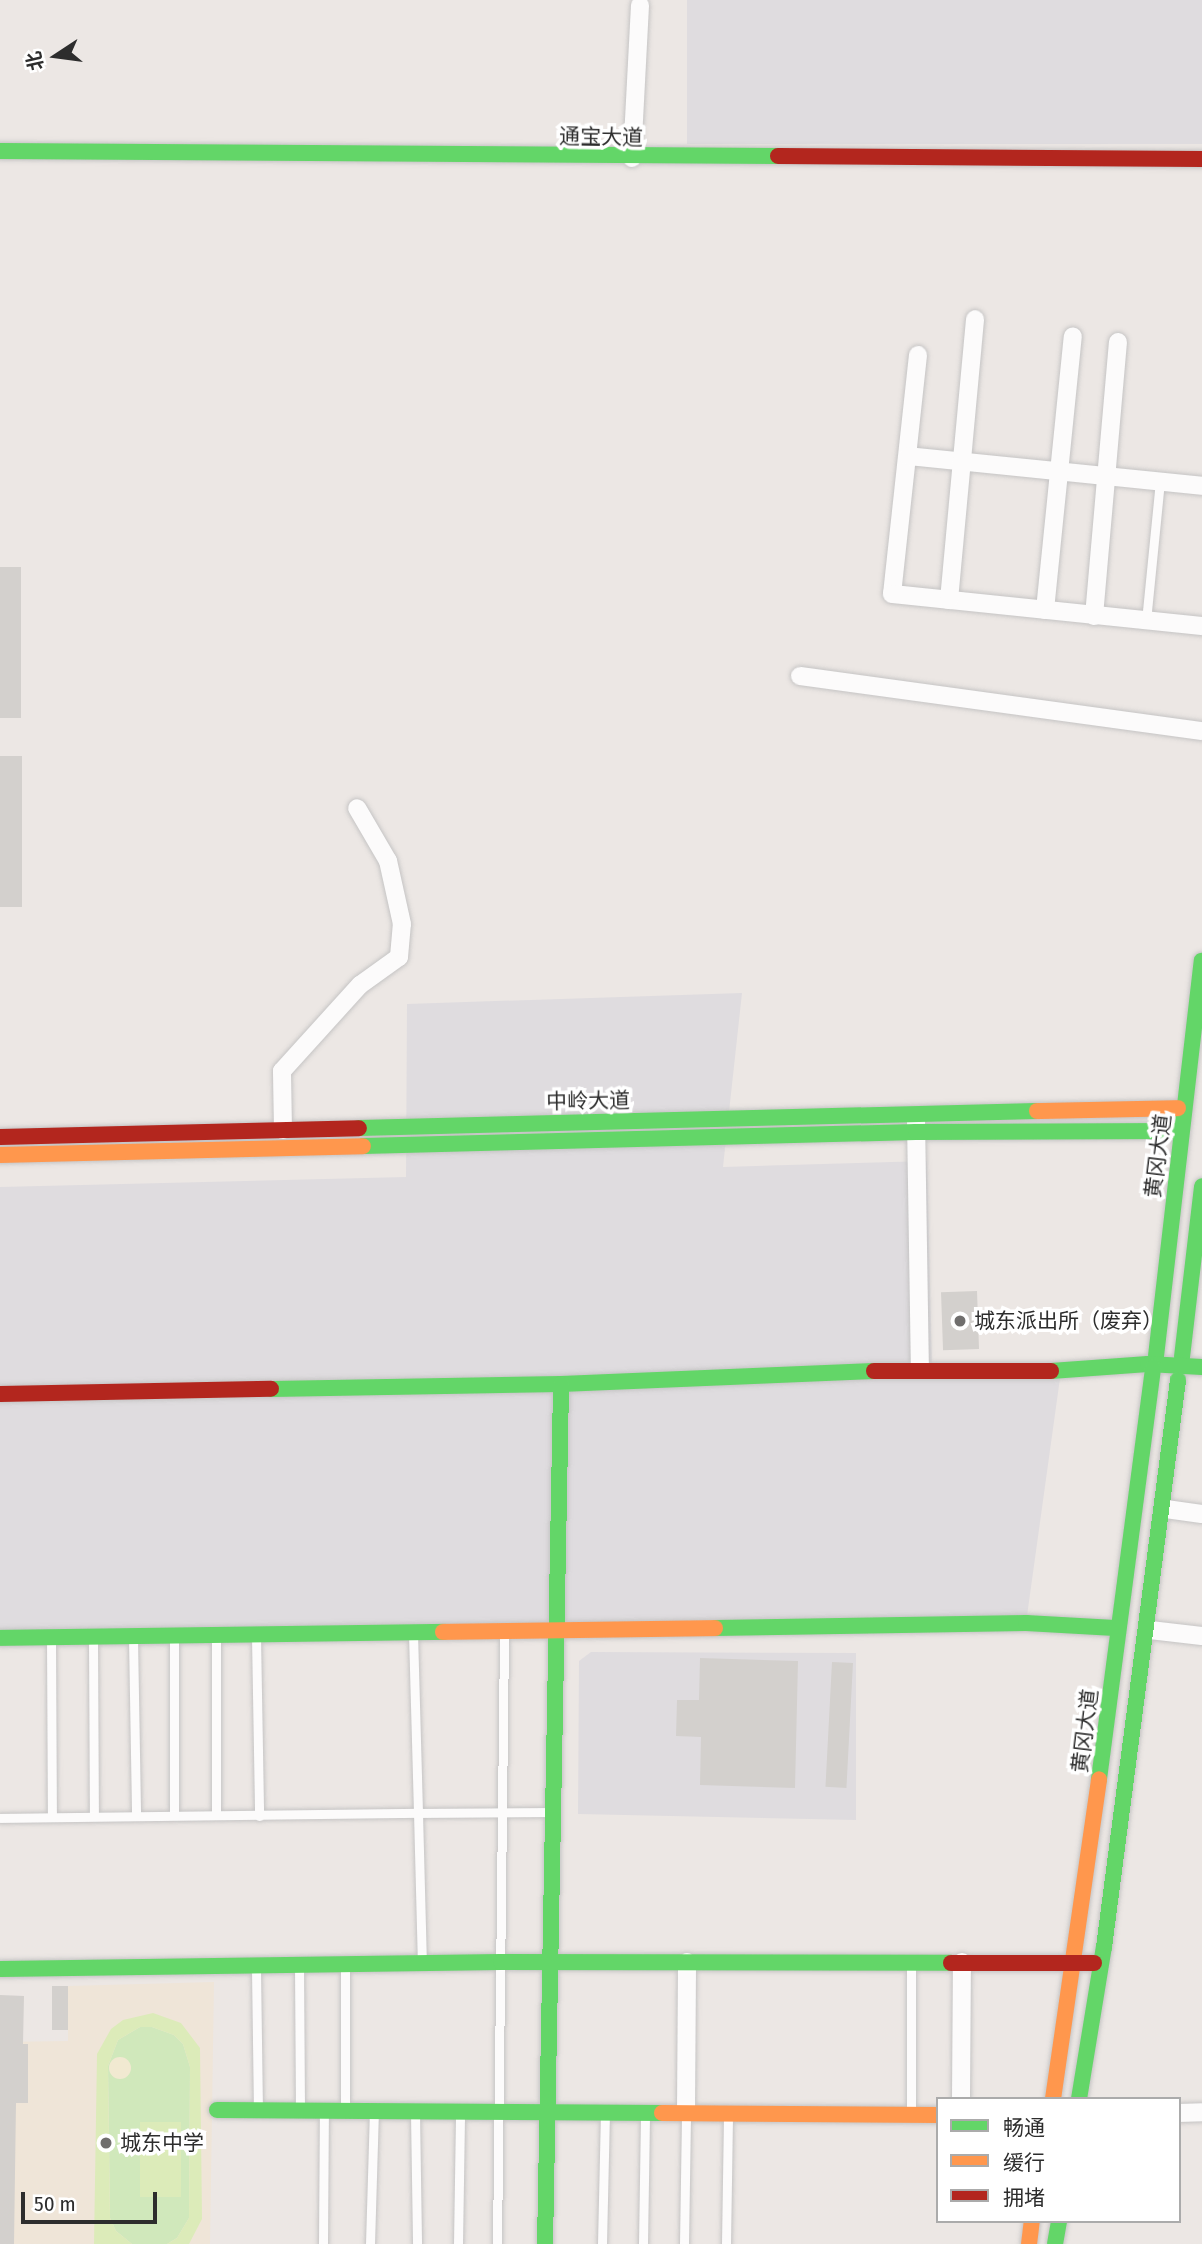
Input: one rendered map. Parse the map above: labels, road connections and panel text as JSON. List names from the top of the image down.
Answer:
{
  "streets": {
    "main road": ["通宝大道", "中岭大道", "黄冈大道"]
  },
  "places": ["城东派出所（废弃）", "城东中学"],
  "legend": ["畅通", "缓行", "拥堵"],
  "scale_bar": "50 m",
  "north": "left"
}
